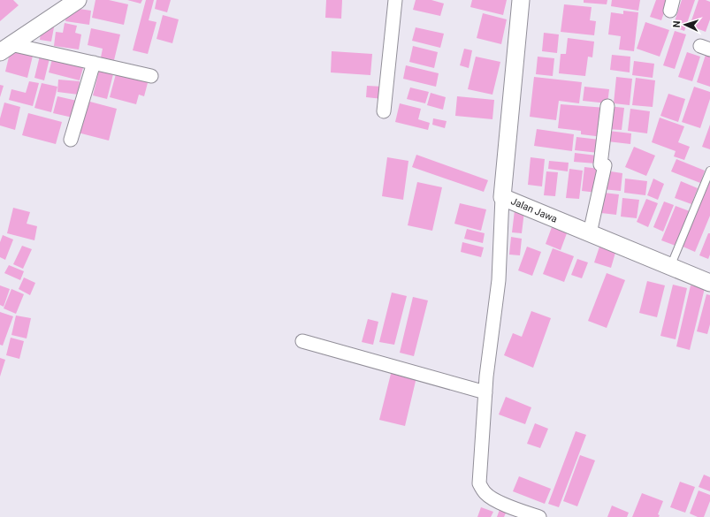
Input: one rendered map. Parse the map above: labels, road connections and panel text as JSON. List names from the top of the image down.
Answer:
{
  "streets": {
    "street": ["Jalan Jawa"]
  },
  "north": "left"
}
